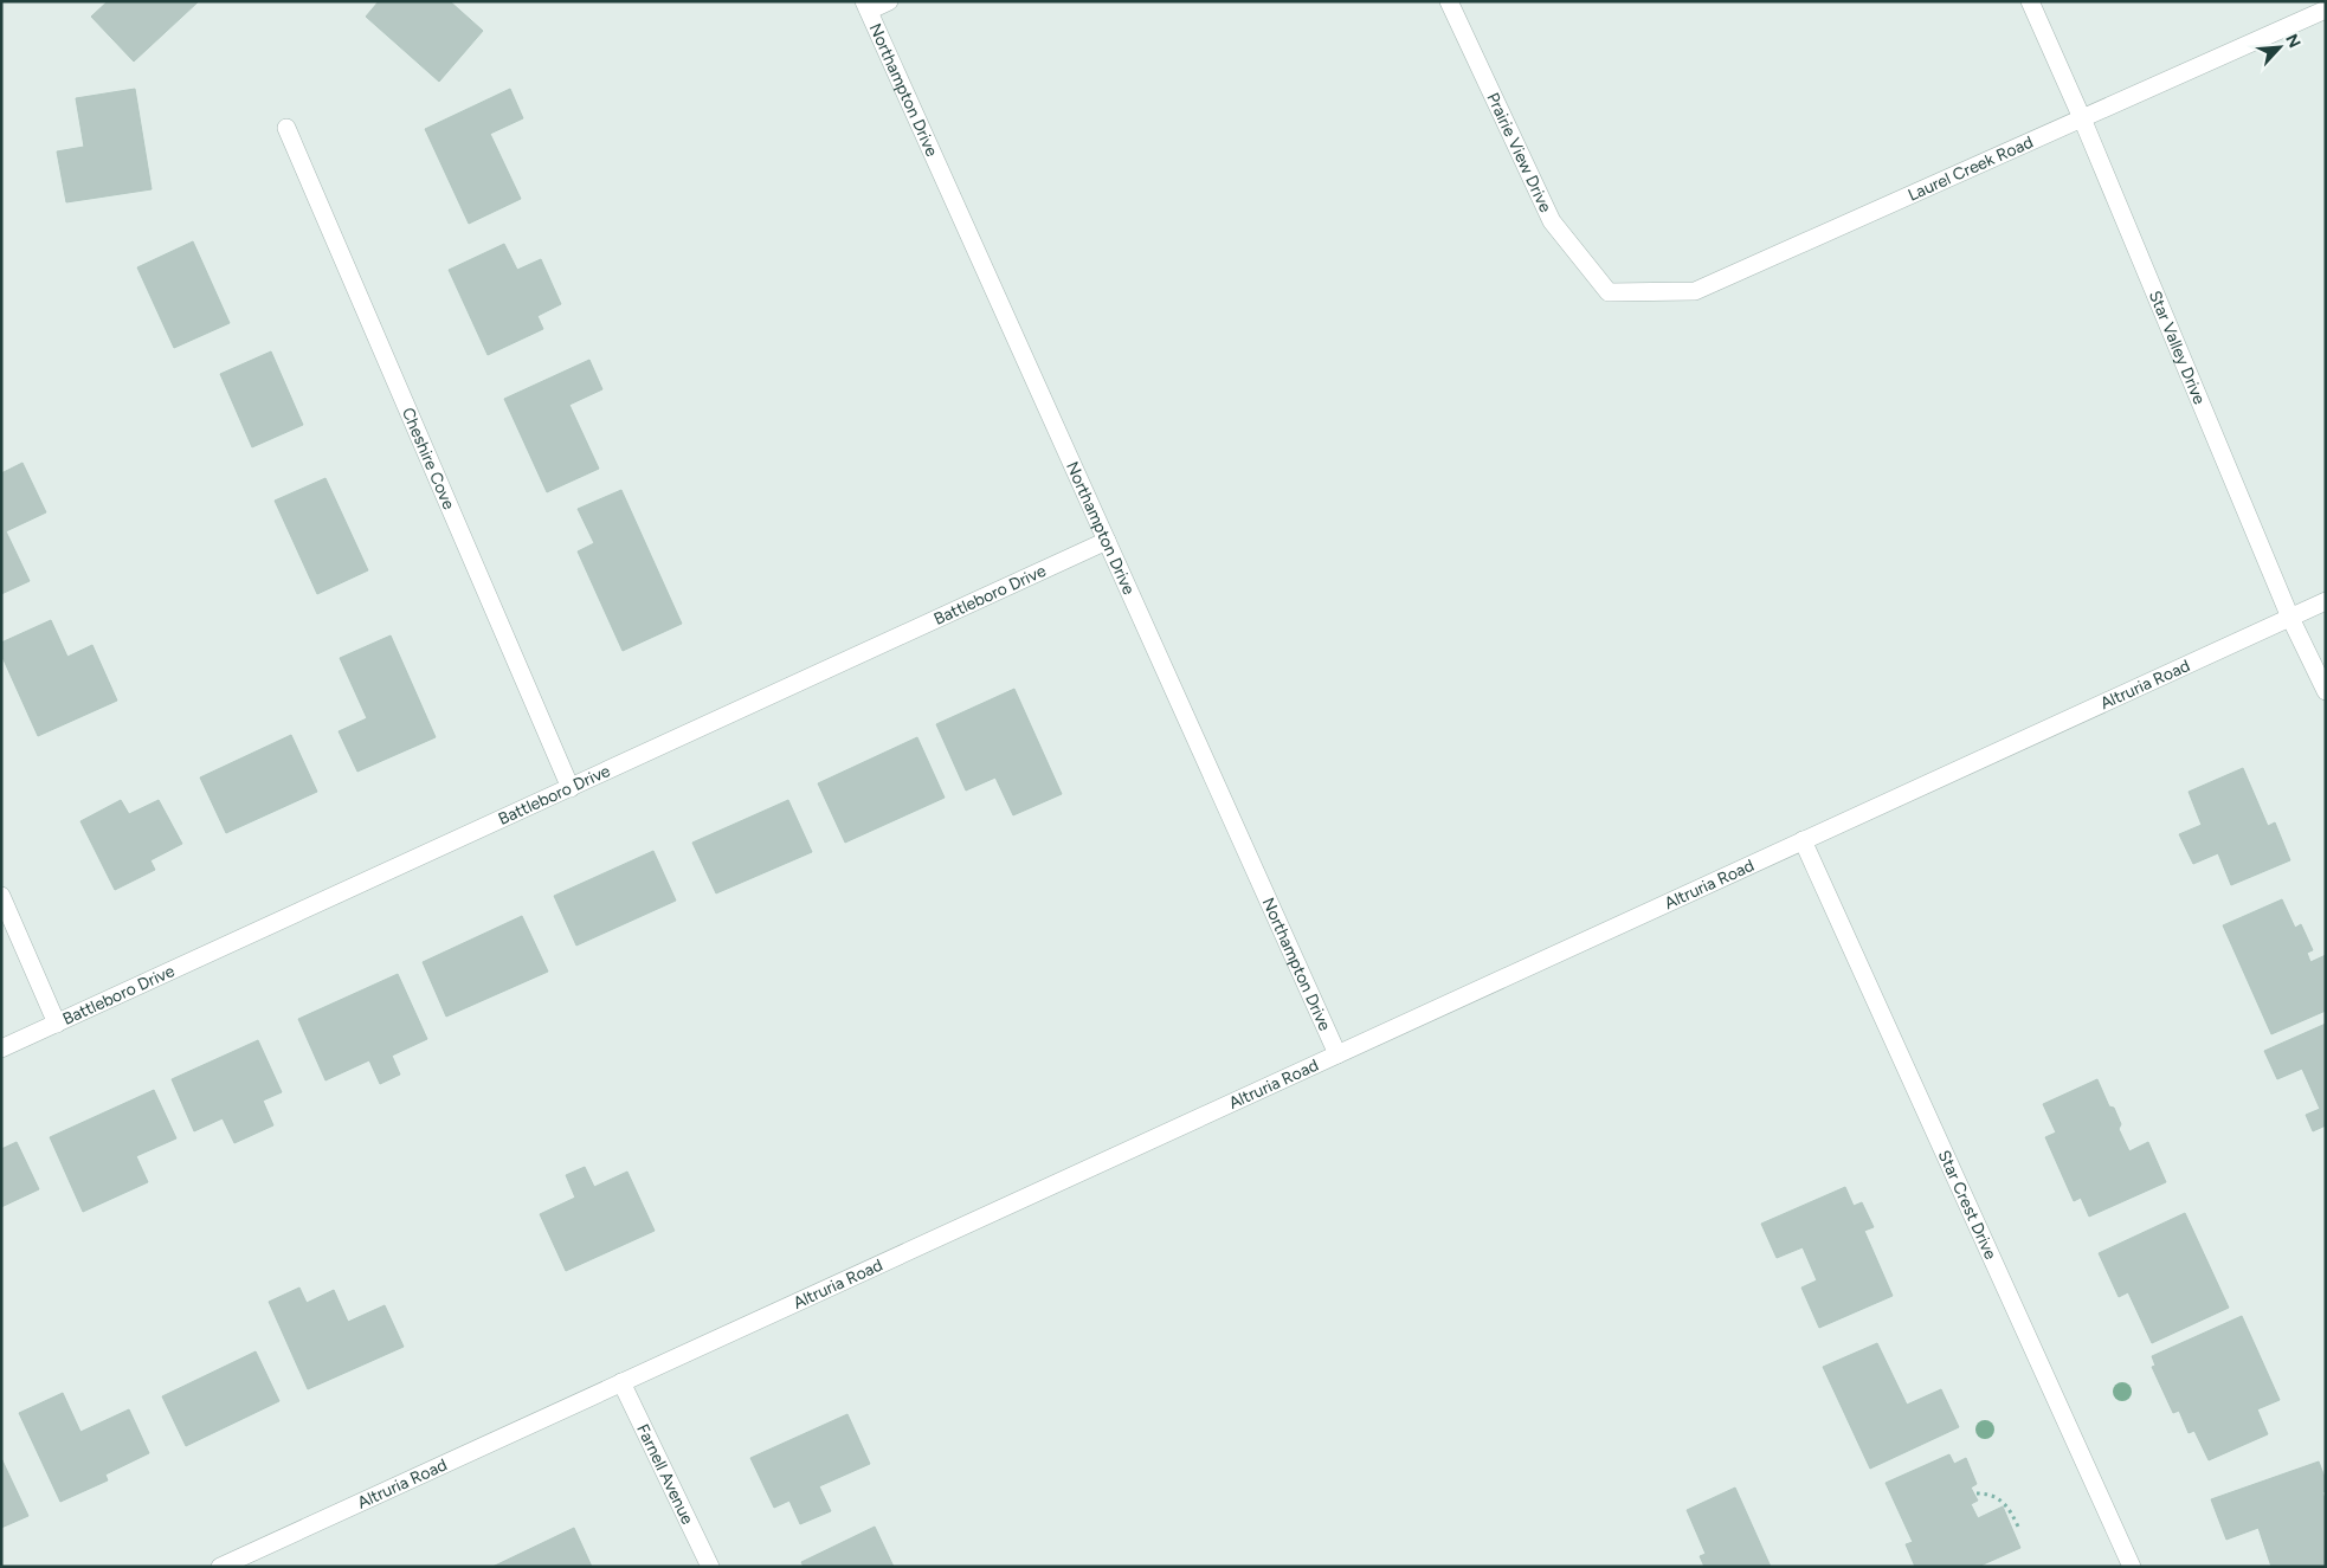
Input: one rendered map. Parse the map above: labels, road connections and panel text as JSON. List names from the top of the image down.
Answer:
{
  "streets": {
    "street": [
      "Northampton Drive",
      "Prairie View Drive",
      "Laurel Creek Road",
      "Star Valley Drive",
      "Cheshire Cove",
      "Battleboro Drive",
      "Altruria Road",
      "Star Crest Drive",
      "Farnell Avenue"
    ]
  },
  "crossings": [
    ["Northampton Drive", "Battleboro Drive"],
    ["Northampton Drive", "Altruria Road"],
    ["Prairie View Drive", "Laurel Creek Road"],
    ["Laurel Creek Road", "Star Valley Drive"],
    ["Star Valley Drive", "Altruria Road"],
    ["Cheshire Cove", "Battleboro Drive"],
    ["Altruria Road", "Star Crest Drive"],
    ["Altruria Road", "Farnell Avenue"]
  ],
  "north": "top right"
}
